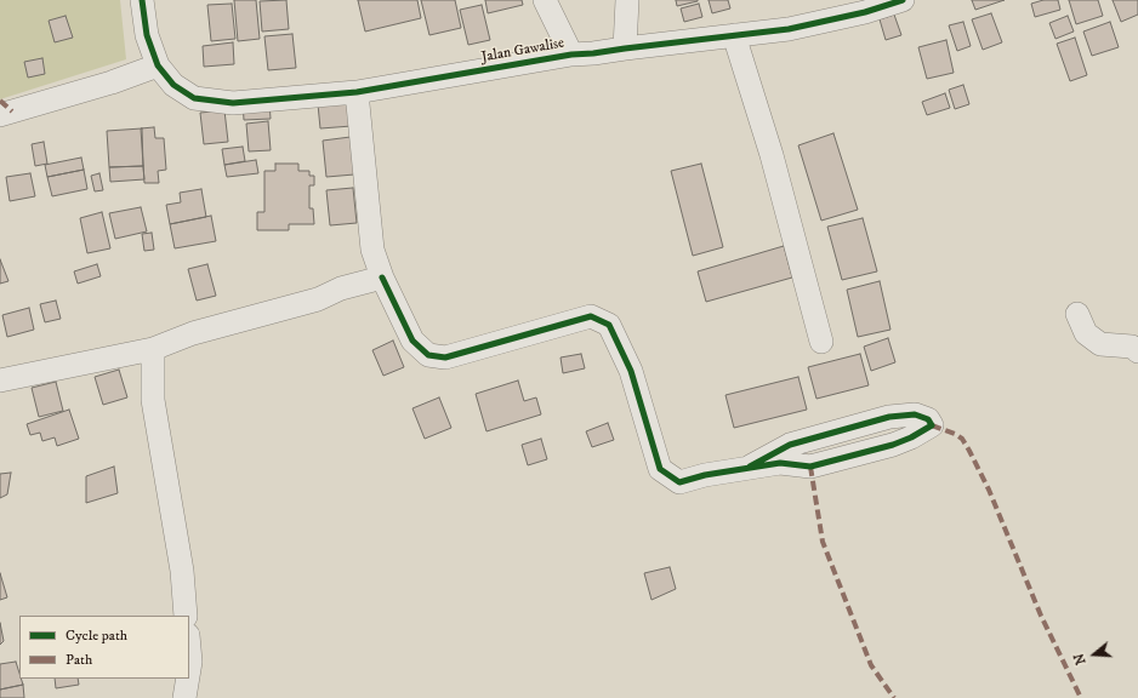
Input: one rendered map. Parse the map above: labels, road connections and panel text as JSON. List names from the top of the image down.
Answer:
{
  "streets": {
    "street": ["Jalan Gawalise"]
  },
  "legend": ["Cycle path", "Path"],
  "north": "left"
}
